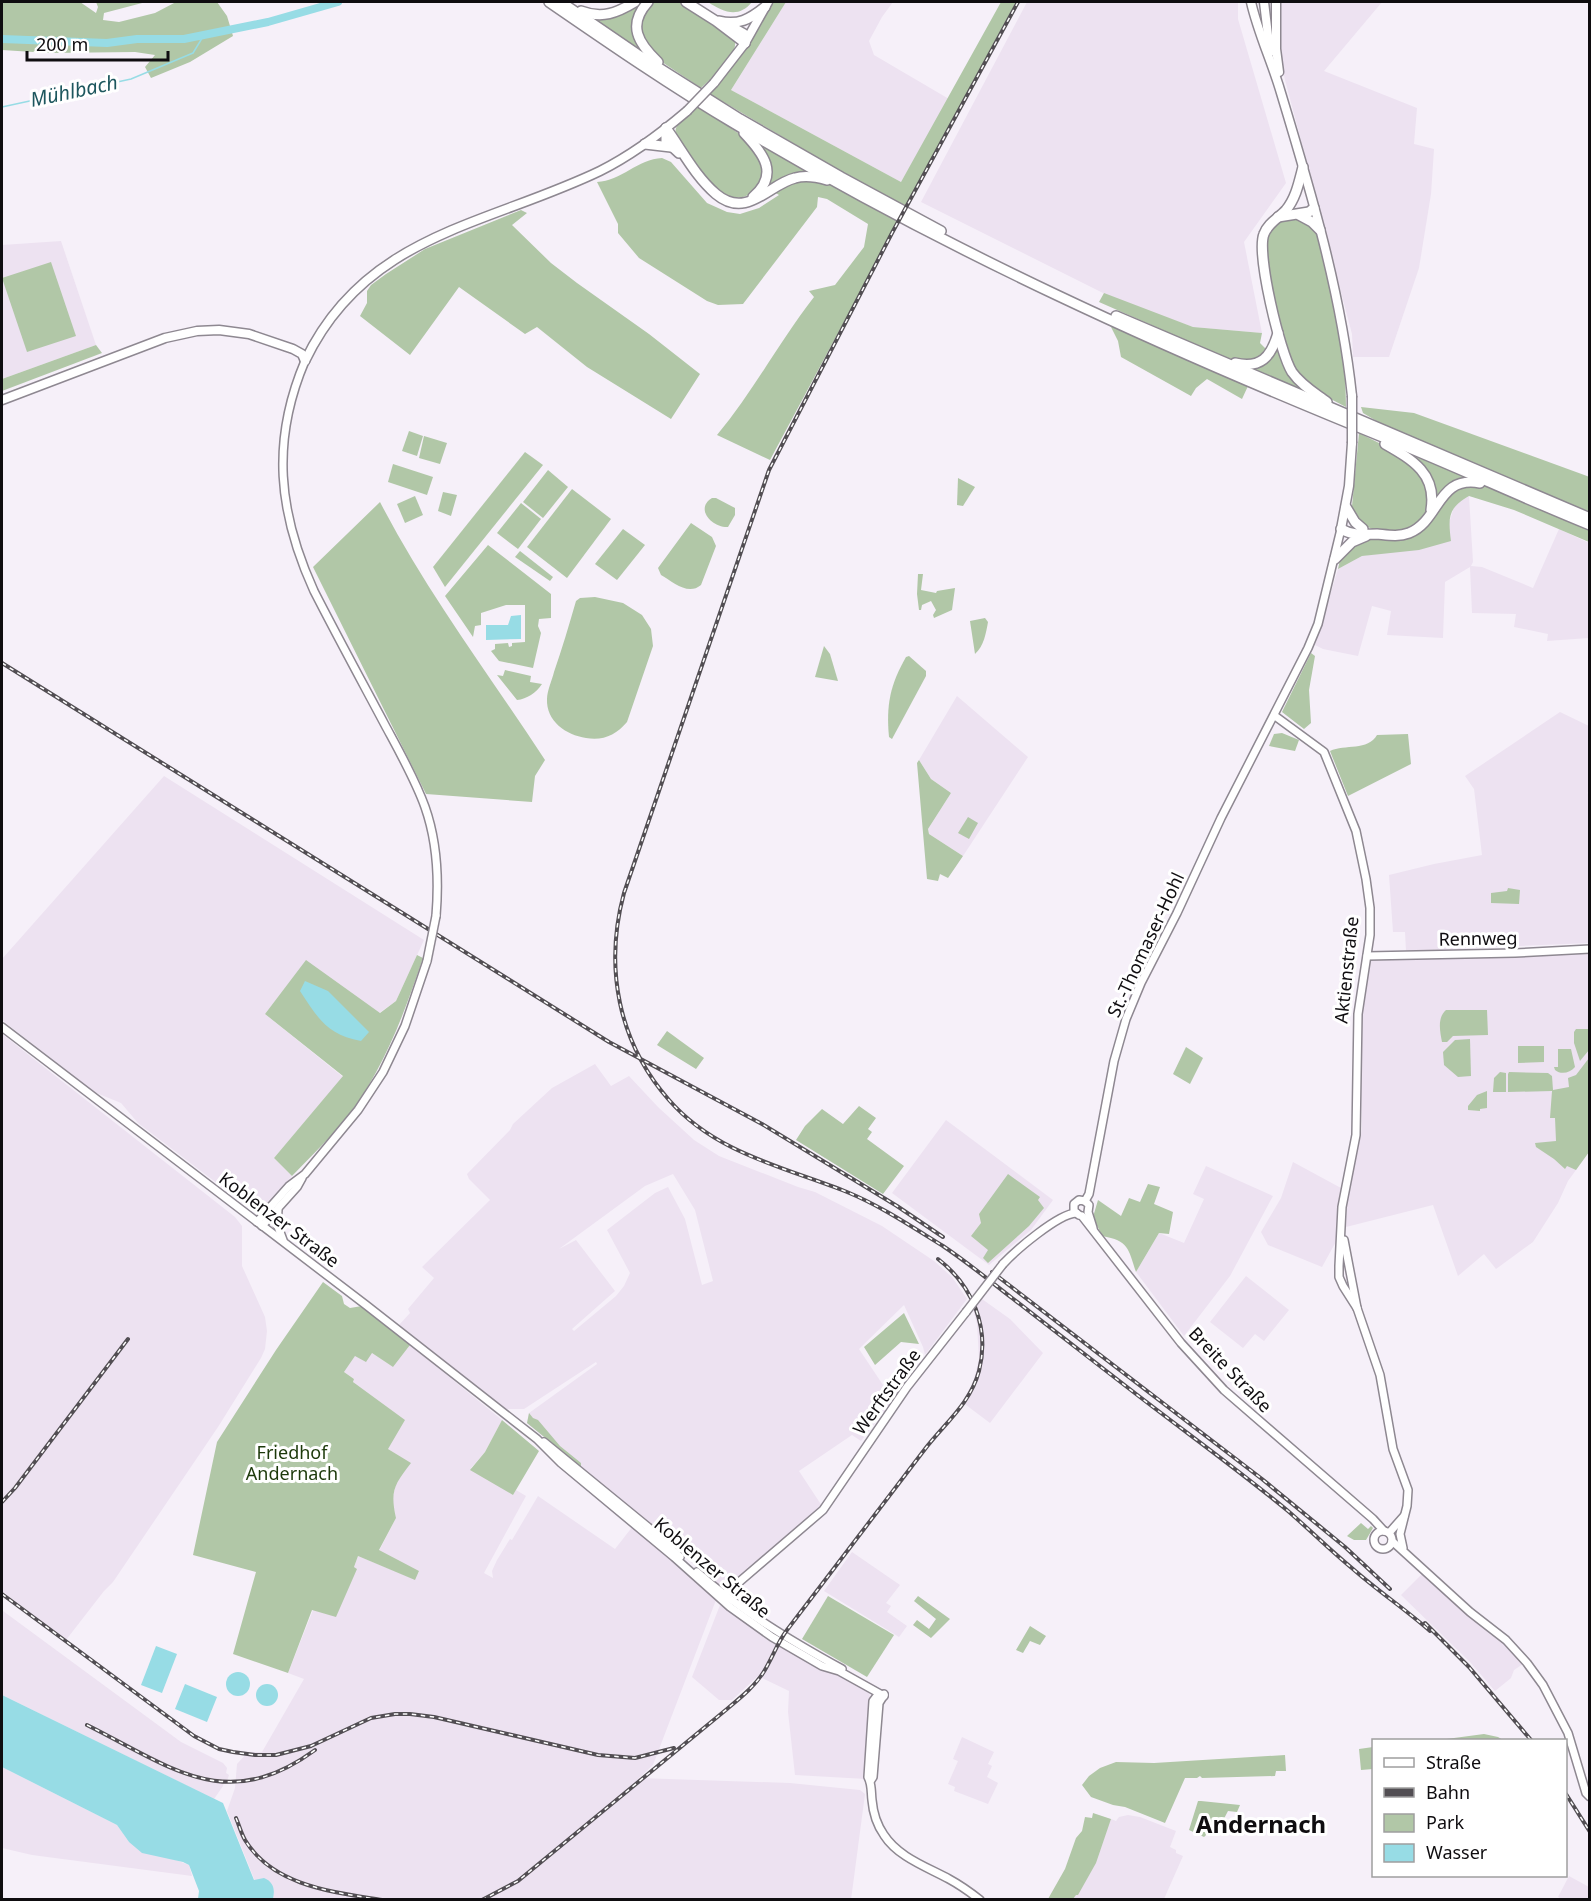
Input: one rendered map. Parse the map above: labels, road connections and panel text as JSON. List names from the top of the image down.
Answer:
{
  "streets": {
    "street": [
      "Rennweg",
      "St.-Thomaser-Hohl",
      "Aktienstraße",
      "Koblenzer Straße",
      "Breite Straße",
      "Werftstraße"
    ]
  },
  "crossings": [
    ["Rennweg", "Aktienstraße"],
    ["St.-Thomaser-Hohl", "Aktienstraße"],
    ["St.-Thomaser-Hohl", "Werftstraße"],
    ["Aktienstraße", "Breite Straße"],
    ["Koblenzer Straße", "Werftstraße"],
    ["Breite Straße", "Werftstraße"]
  ],
  "districts": ["Andernach"],
  "water": ["Mühlbach"],
  "parks": ["Friedhof Andernach"],
  "legend": [
    "Straße",
    "Bahn",
    "Park",
    "Wasser"
  ],
  "scale_bar": "200 m"
}
